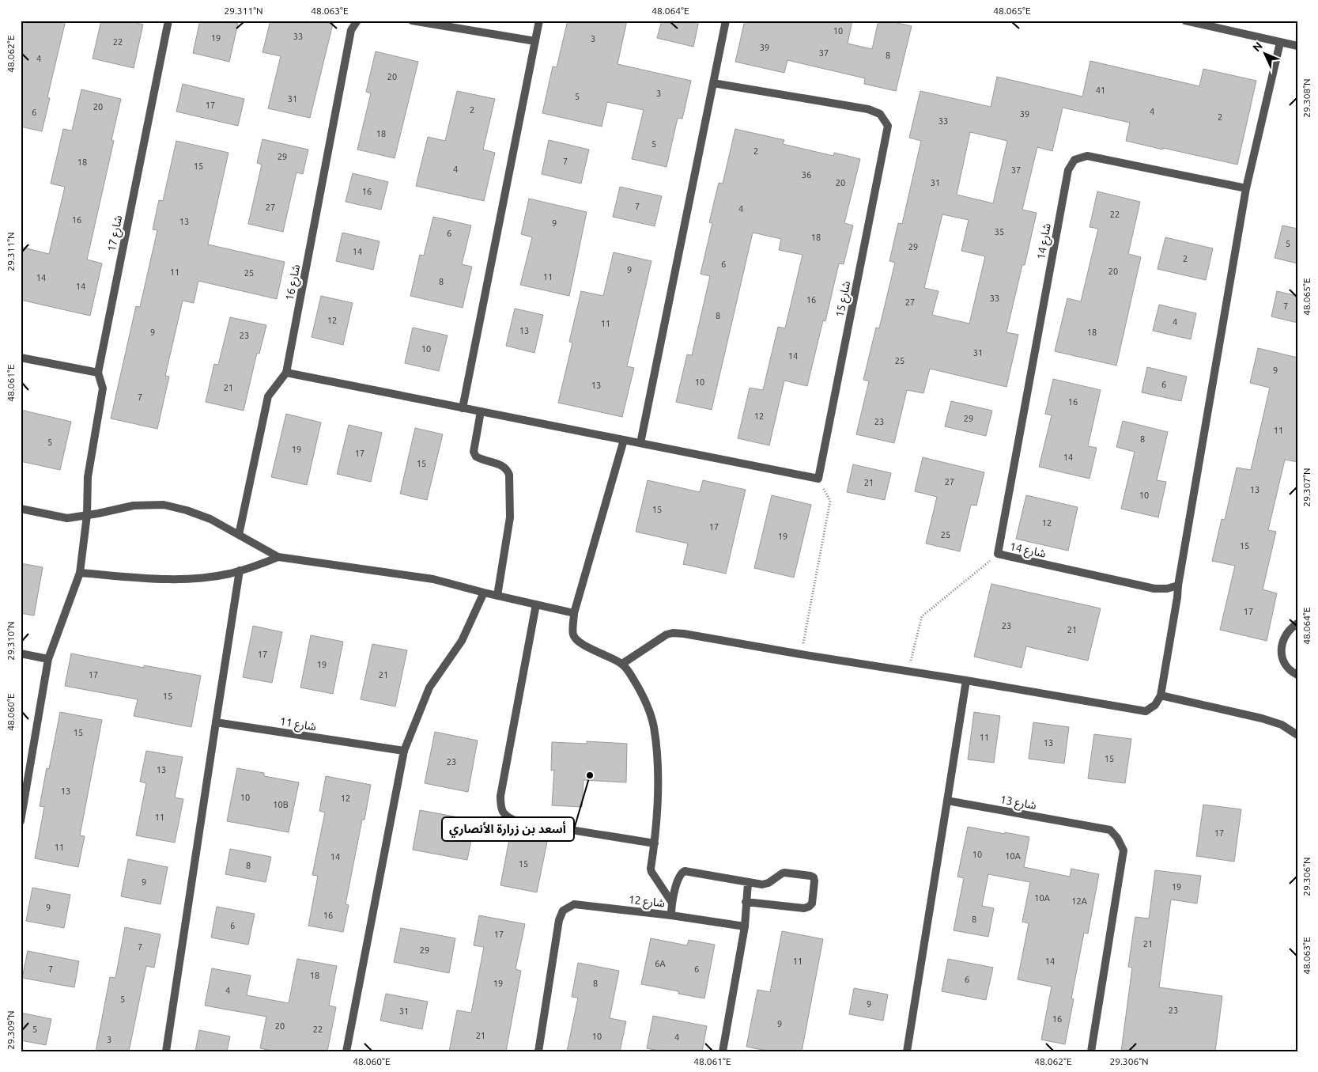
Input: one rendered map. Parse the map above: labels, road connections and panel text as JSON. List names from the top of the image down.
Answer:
{
  "streets": {
    "street": [
      "شارع 17",
      "شارع 14",
      "شارع 16",
      "شارع 15",
      "شارع 11",
      "شارع 13",
      "شارع 12"
    ]
  },
  "places": ["أسعد بن زرارة الأنصاري"],
  "house_numbers": [
    "10",
    "33",
    "19",
    "3",
    "22",
    "39",
    "37",
    "8",
    "4",
    "20",
    "41",
    "3",
    "5",
    "31",
    "17",
    "20",
    "2",
    "4",
    "6",
    "39",
    "2",
    "33",
    "18",
    "5",
    "2",
    "29",
    "7",
    "18",
    "15",
    "4",
    "37",
    "36",
    "20",
    "31",
    "16",
    "7",
    "27",
    "4",
    "22",
    "16",
    "13",
    "9",
    "35",
    "6",
    "18",
    "5",
    "29",
    "14",
    "2",
    "6",
    "9",
    "20",
    "11",
    "25",
    "11",
    "14",
    "8",
    "14",
    "33",
    "16",
    "27",
    "7",
    "8",
    "12",
    "4",
    "11",
    "13",
    "9",
    "18",
    "23",
    "10",
    "31",
    "14",
    "25",
    "9",
    "10",
    "6",
    "13",
    "21",
    "7",
    "16",
    "12",
    "29",
    "23",
    "11",
    "8",
    "5",
    "19",
    "17",
    "14",
    "15",
    "27",
    "21",
    "13",
    "10",
    "15",
    "12",
    "17",
    "25",
    "19",
    "15",
    "17",
    "23",
    "21",
    "17",
    "19",
    "17",
    "21",
    "15",
    "15",
    "11",
    "13",
    "15",
    "23",
    "13",
    "13",
    "10",
    "12",
    "10B",
    "11",
    "17",
    "11",
    "10",
    "10A",
    "14",
    "15",
    "8",
    "9",
    "19",
    "10A",
    "12A",
    "9",
    "16",
    "8",
    "6",
    "17",
    "21",
    "7",
    "29",
    "11",
    "14",
    "6A",
    "7",
    "6",
    "18",
    "6",
    "19",
    "8",
    "4",
    "5",
    "9",
    "23",
    "31",
    "16",
    "9",
    "20",
    "5",
    "22",
    "21",
    "10",
    "4",
    "3"
  ],
  "north": "top left",
  "coordinates": [
    "29.311°N",
    "48.063°E",
    "48.064°E",
    "48.065°E",
    "48.062°E",
    "29.308°N",
    "48.061°E",
    "29.307°N",
    "29.310°N",
    "48.060°E",
    "29.306°N",
    "29.309°N"
  ]
}
